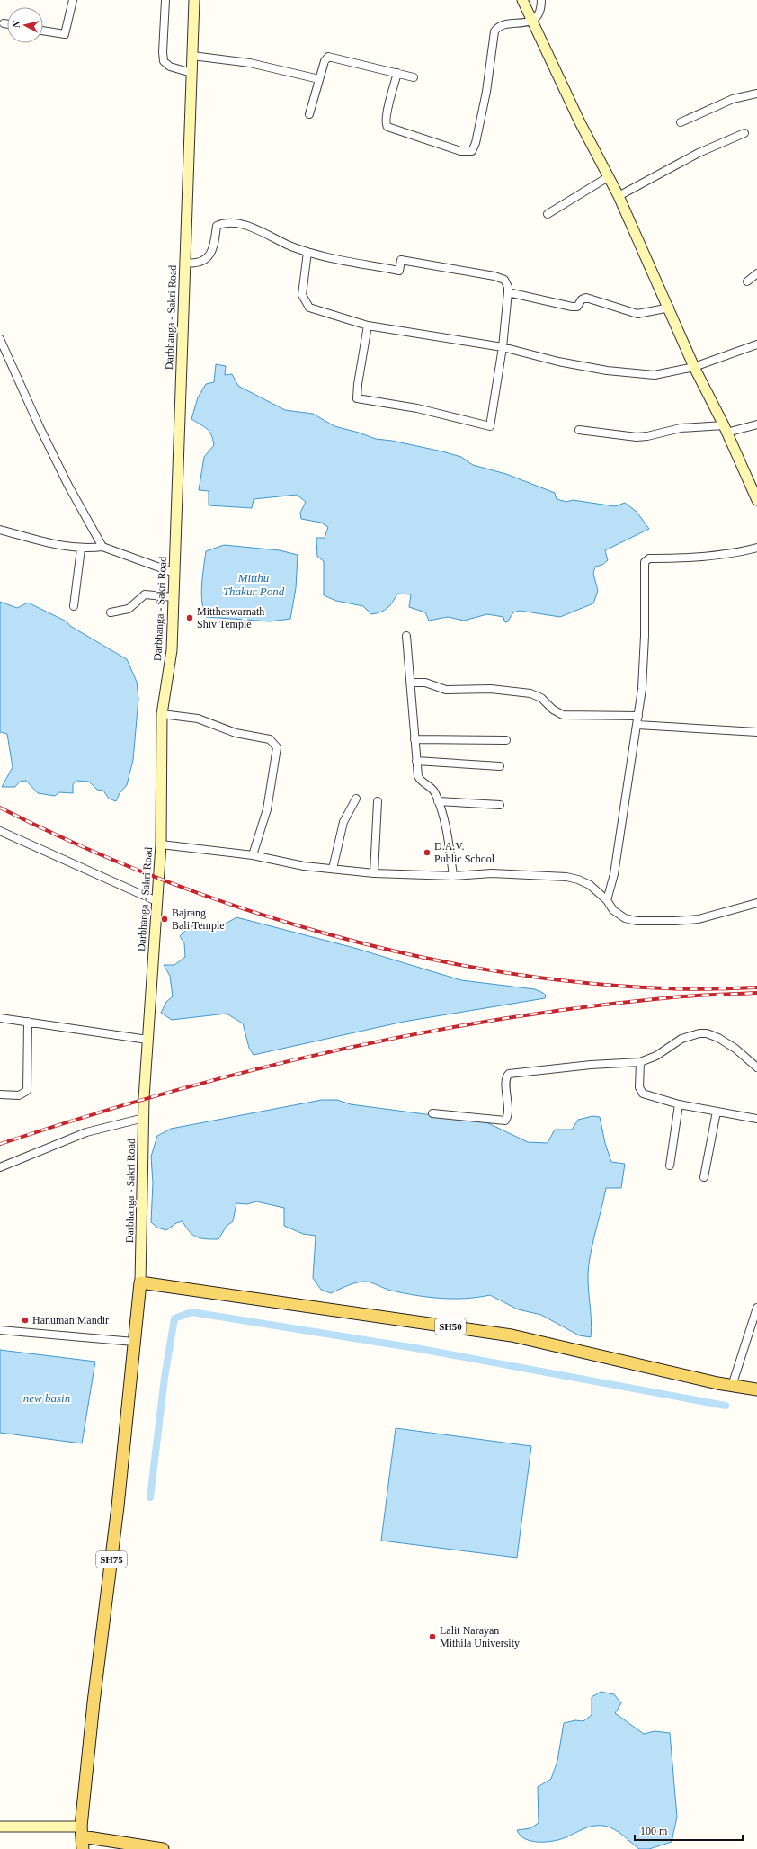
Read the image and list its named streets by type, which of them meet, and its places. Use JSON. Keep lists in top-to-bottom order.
{
  "streets": {
    "main road": ["Darbhanga - Sakri Road", "SH50", "SH75"]
  },
  "crossings": [
    ["Darbhanga - Sakri Road", "SH50"],
    ["Darbhanga - Sakri Road", "SH75"],
    ["SH50", "SH75"]
  ],
  "water": ["Mitthu Thakur Pond", "new basin"],
  "places": [
    "Mittheswarnath Shiv Temple",
    "D.A.V. Public School",
    "Bajrang Bali Temple",
    "Hanuman Mandir",
    "Lalit Narayan Mithila University"
  ],
  "scale_bar": "100 m",
  "north": "left"
}
